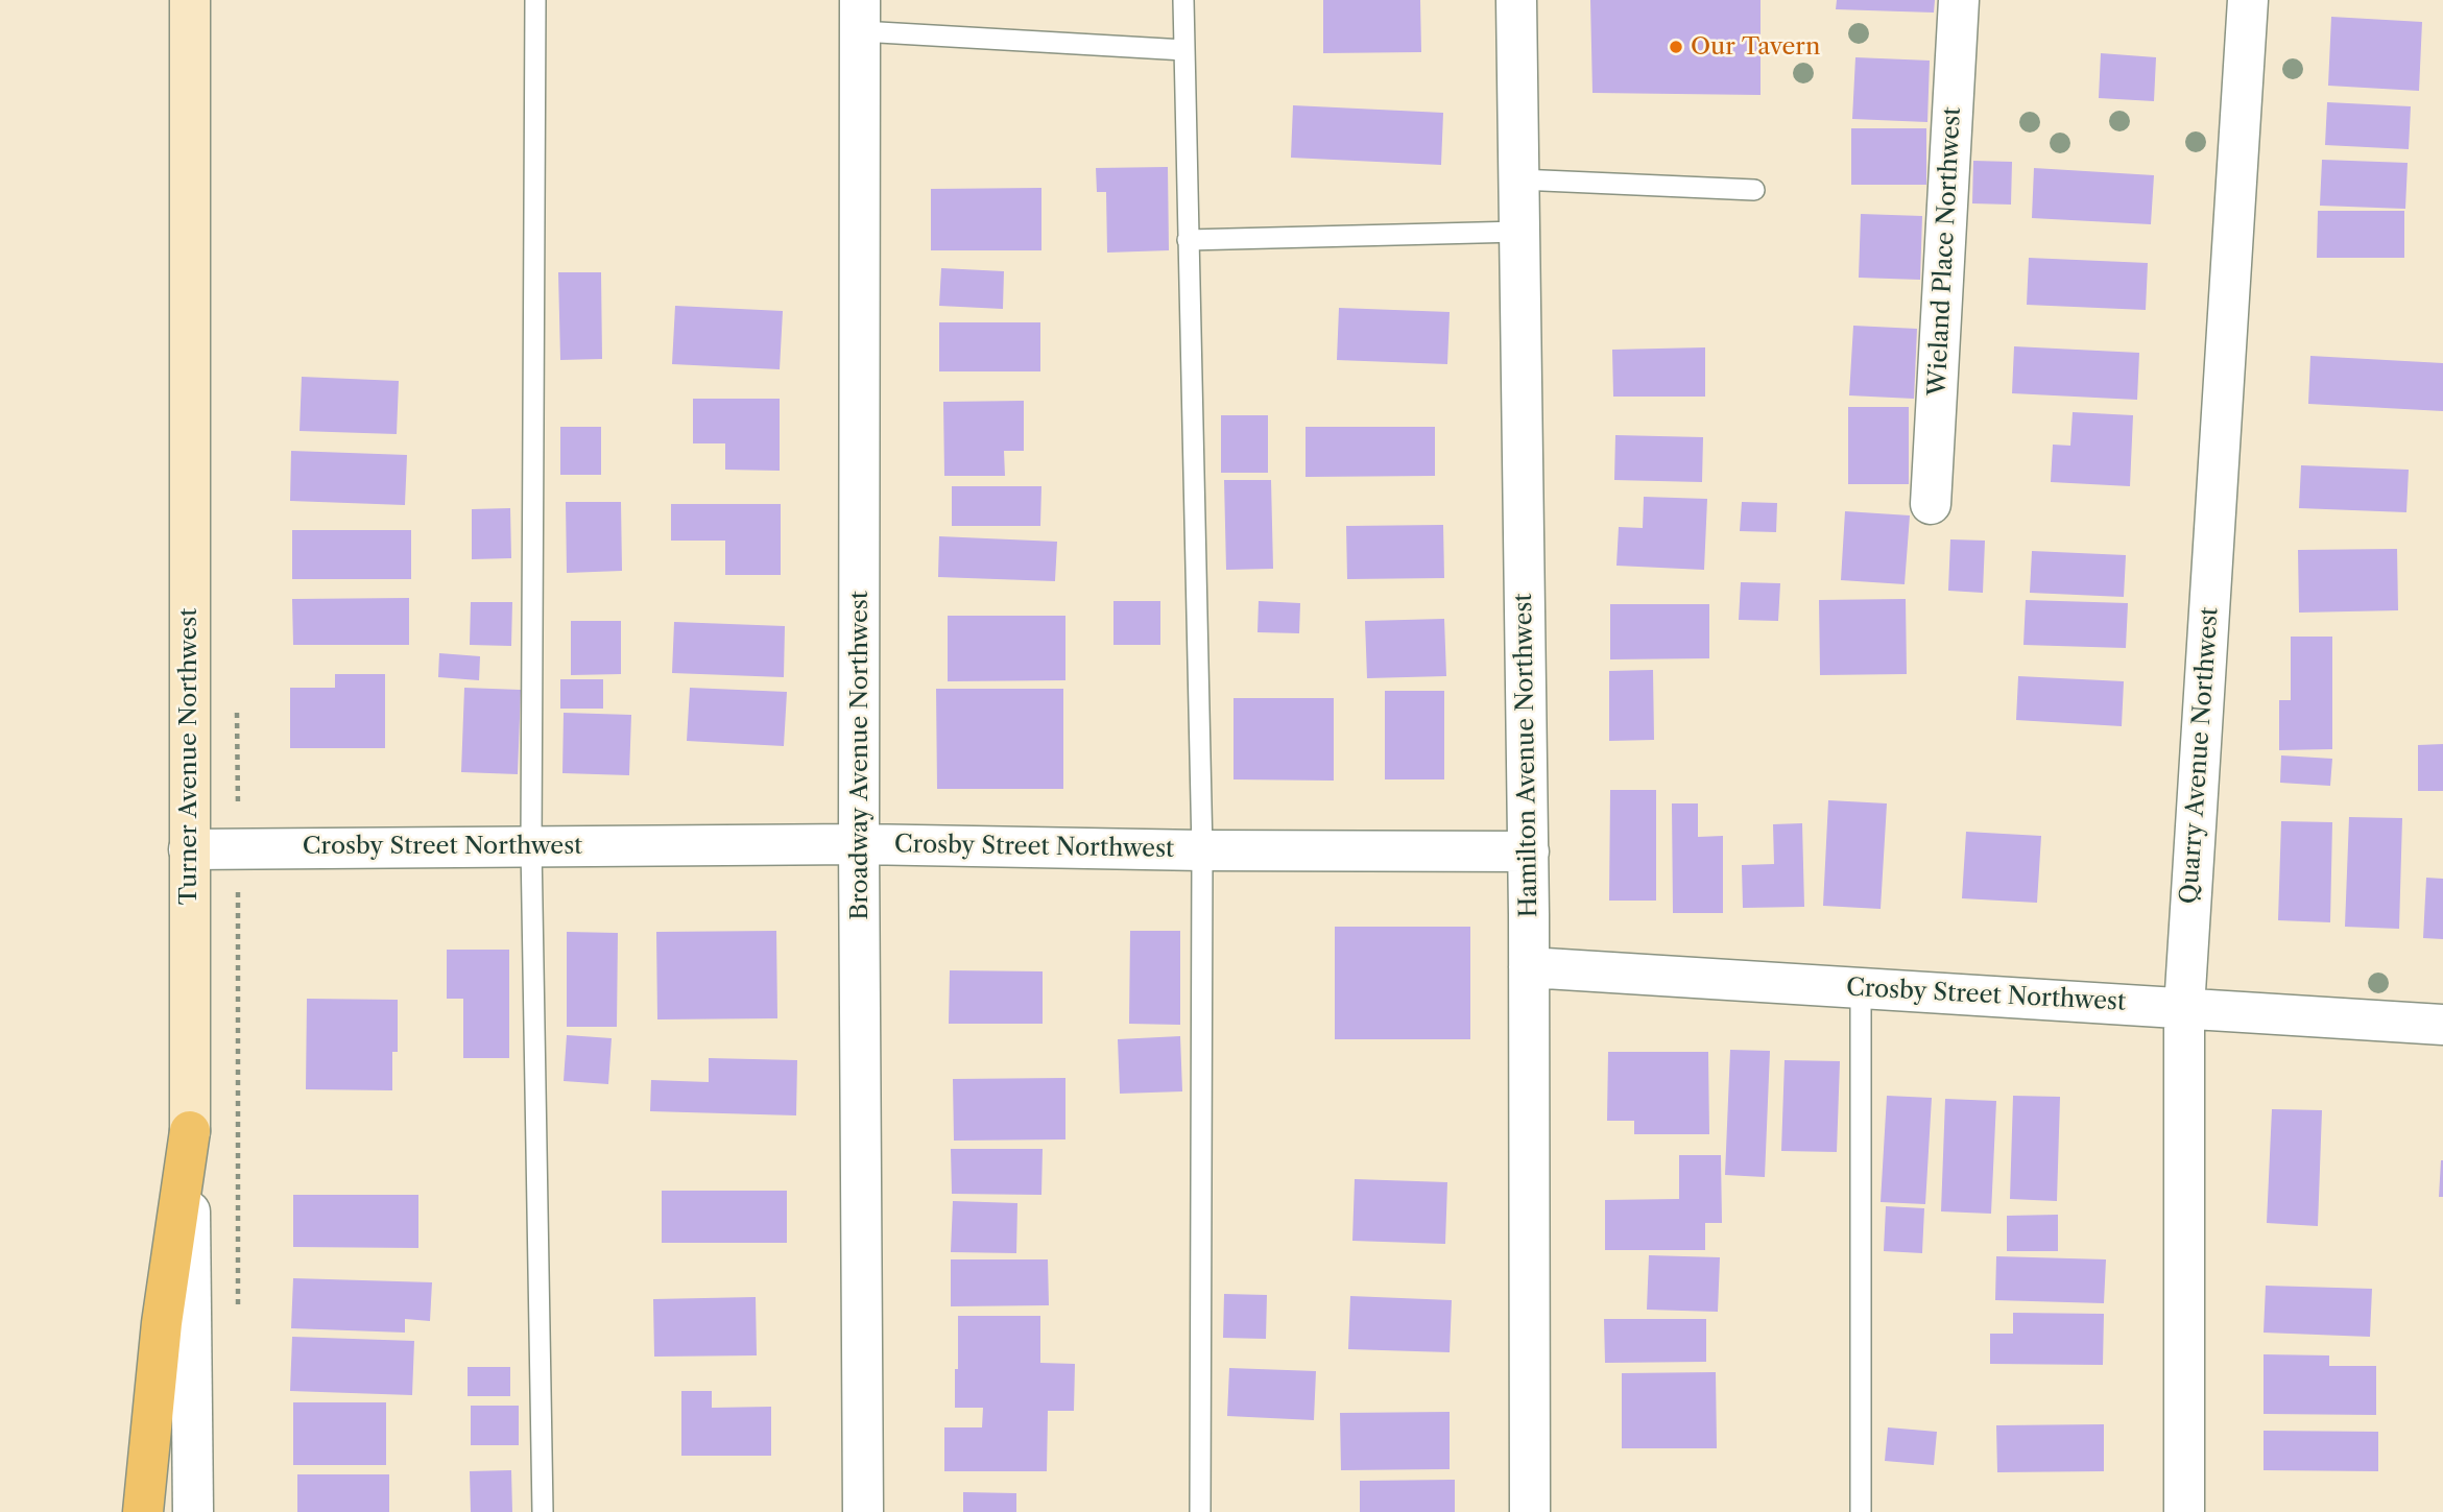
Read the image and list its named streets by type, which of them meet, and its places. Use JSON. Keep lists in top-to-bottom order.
{
  "streets": {
    "main road": ["Turner Avenue Northwest"],
    "street": [
      "Wieland Place Northwest",
      "Broadway Avenue Northwest",
      "Hamilton Avenue Northwest",
      "Quarry Avenue Northwest",
      "Crosby Street Northwest"
    ]
  },
  "crossings": [
    ["Broadway Avenue Northwest", "Crosby Street Northwest"],
    ["Hamilton Avenue Northwest", "Crosby Street Northwest"],
    ["Quarry Avenue Northwest", "Crosby Street Northwest"],
    ["Turner Avenue Northwest", "Crosby Street Northwest"]
  ],
  "places": ["Our Tavern"]
}
